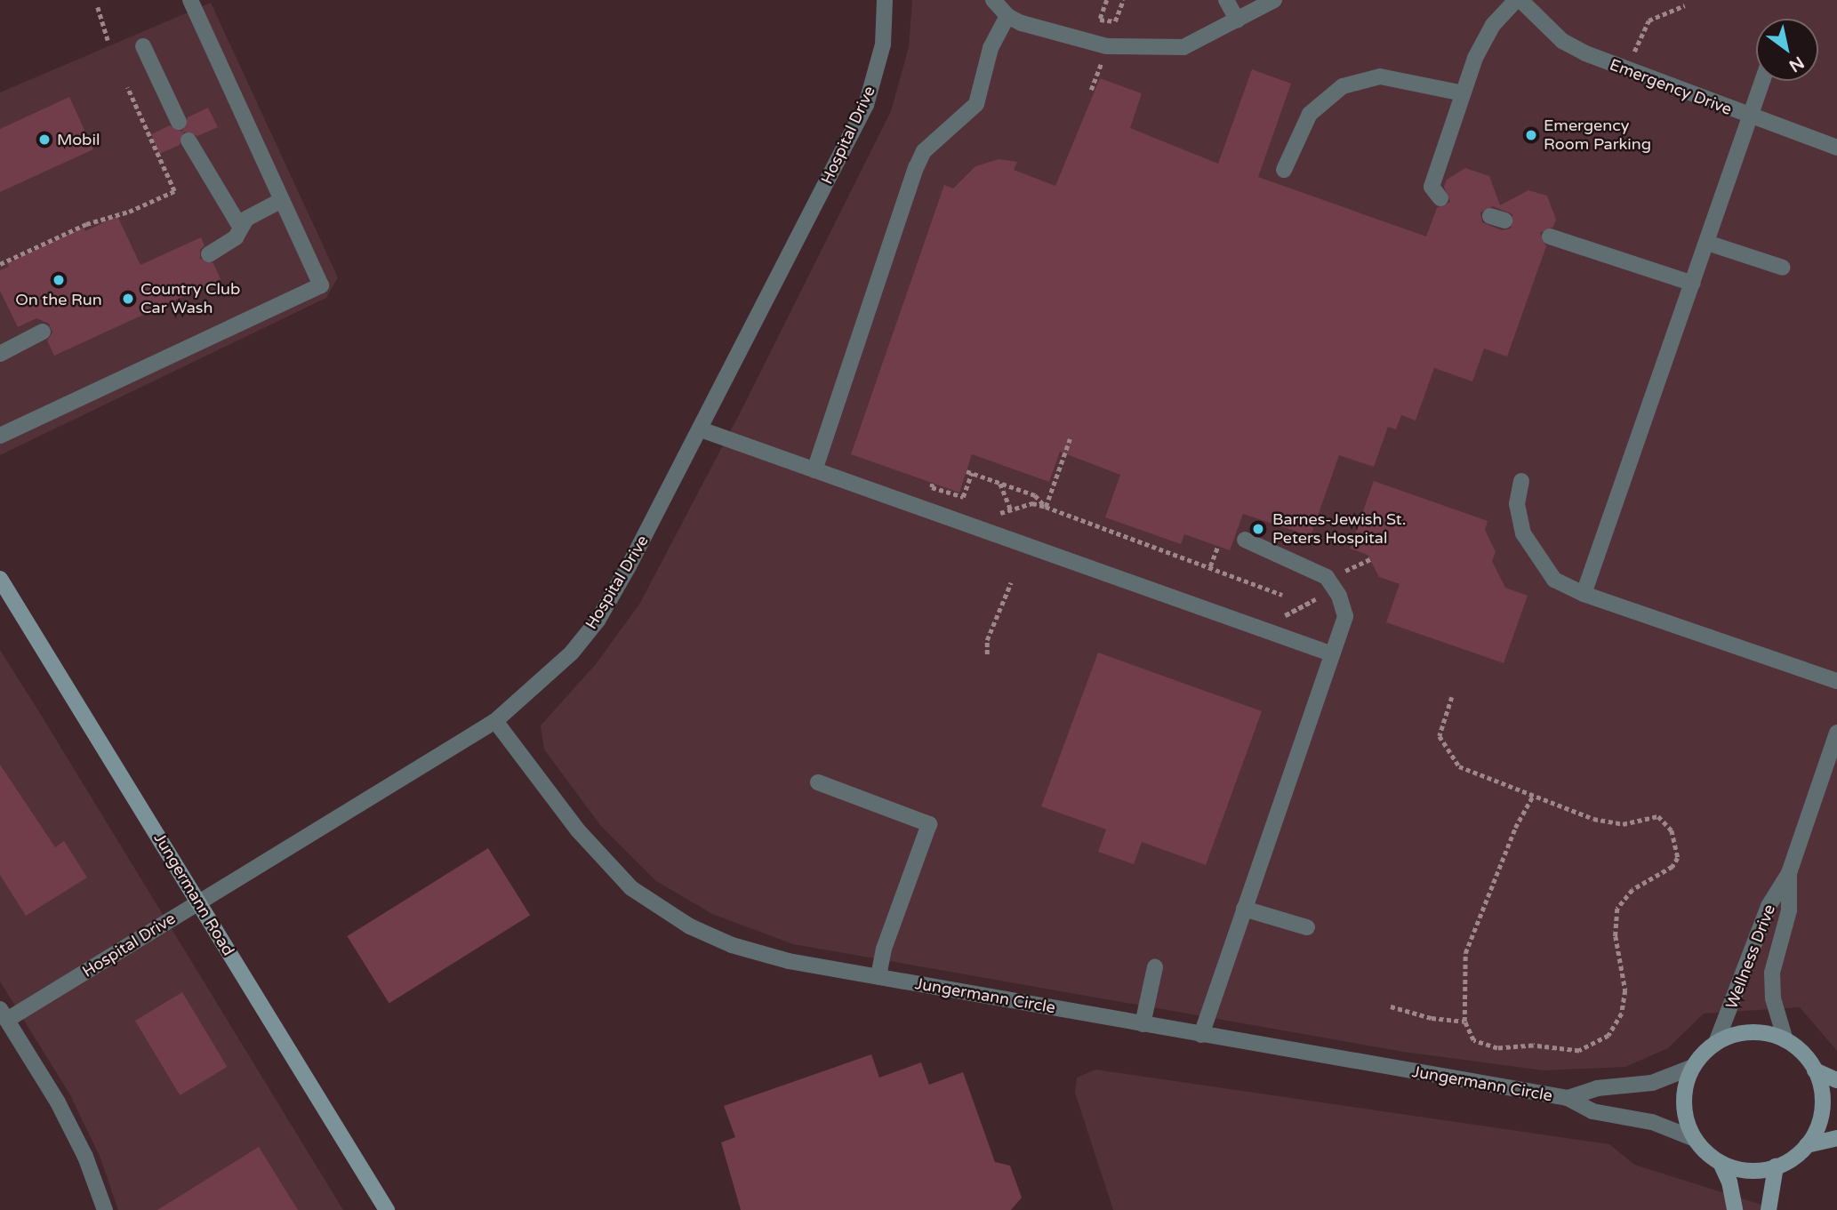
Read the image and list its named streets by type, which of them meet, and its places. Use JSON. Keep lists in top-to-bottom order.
{
  "streets": {
    "street": [
      "Emergency Drive",
      "Hospital Drive",
      "Jungermann Road",
      "Wellness Drive",
      "Jungermann Circle"
    ]
  },
  "crossings": [
    ["Hospital Drive", "Jungermann Road"],
    ["Hospital Drive", "Jungermann Circle"],
    ["Wellness Drive", "Jungermann Circle"]
  ],
  "places": [
    "Emergency Room Parking",
    "Mobil",
    "On the Run",
    "Country Club Car Wash",
    "Barnes-Jewish St. Peters Hospital"
  ],
  "north": "bottom right"
}
